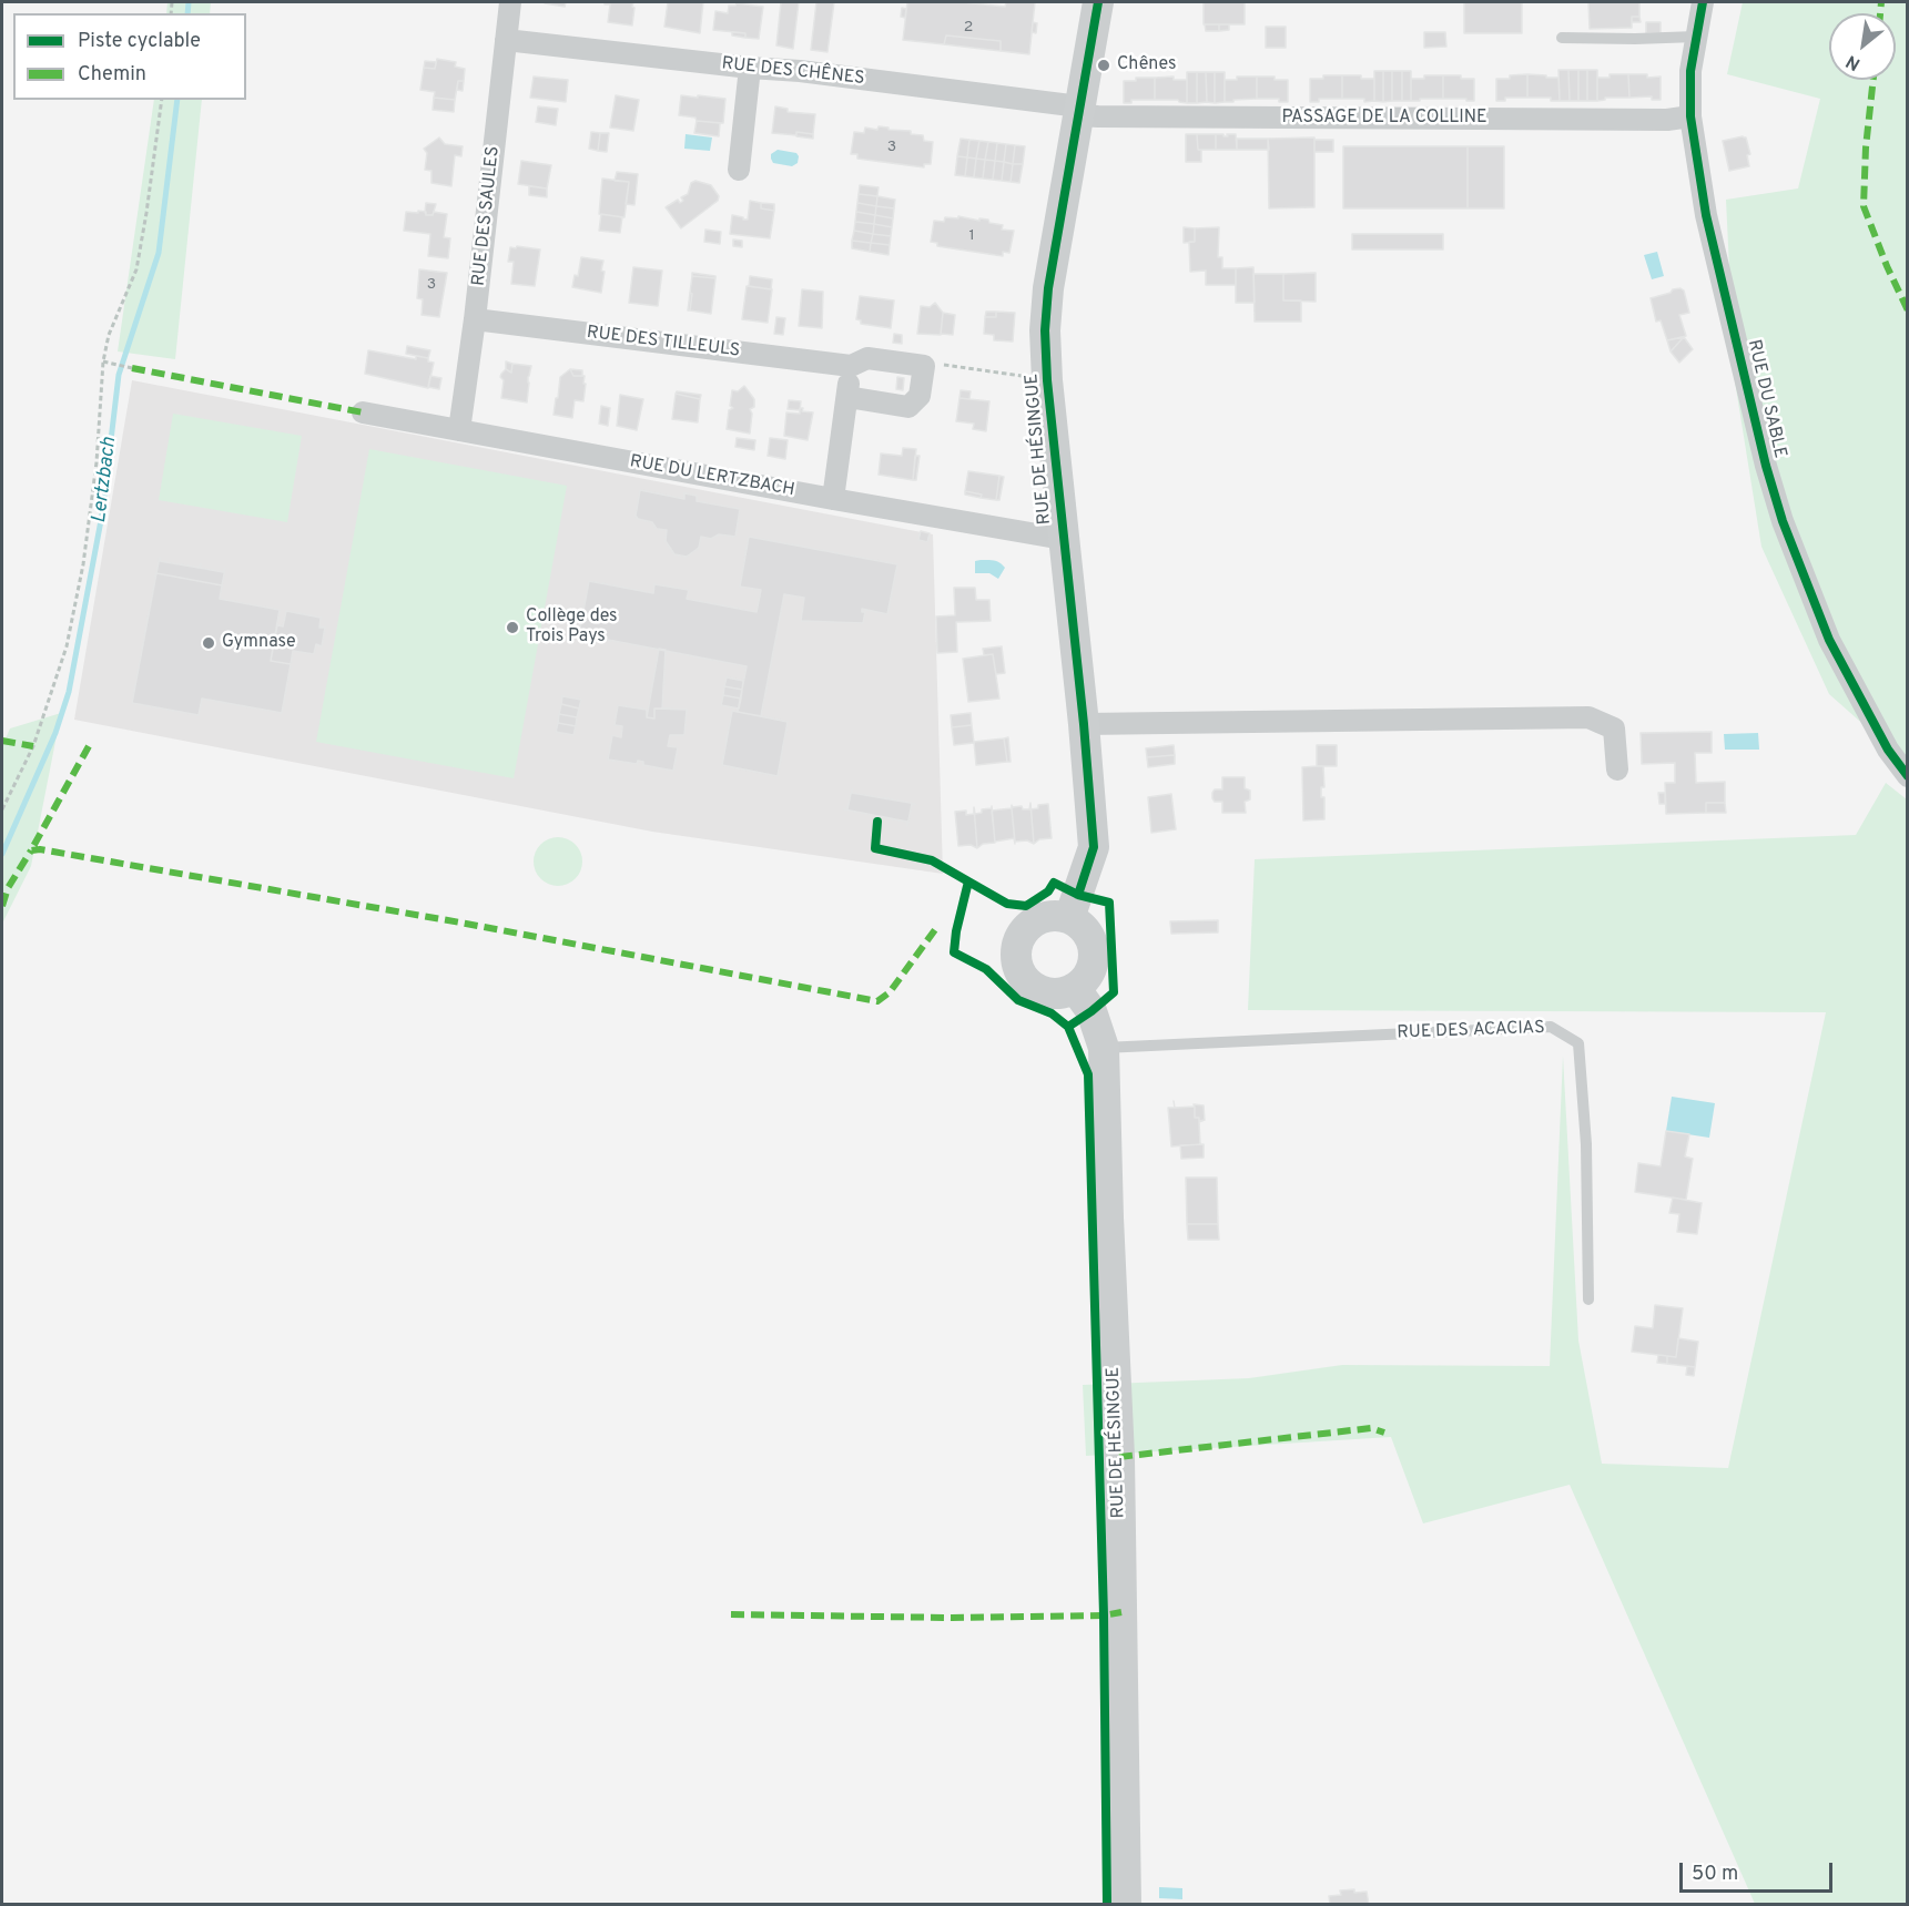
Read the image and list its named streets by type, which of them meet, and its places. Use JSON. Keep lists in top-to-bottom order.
{
  "streets": {
    "main road": ["RUE DE HÉSINGUE"],
    "street": [
      "RUE DES CHÊNES",
      "PASSAGE DE LA COLLINE",
      "RUE DES SAULES",
      "RUE DES TILLEULS",
      "RUE DU SABLE",
      "RUE DU LERTZBACH"
    ],
    "lane": ["RUE DES ACACIAS"]
  },
  "crossings": [
    ["RUE DES CHÊNES", "PASSAGE DE LA COLLINE"],
    ["RUE DES CHÊNES", "RUE DES SAULES"],
    ["RUE DES CHÊNES", "RUE DE HÉSINGUE"],
    ["PASSAGE DE LA COLLINE", "RUE DU SABLE"],
    ["PASSAGE DE LA COLLINE", "RUE DE HÉSINGUE"],
    ["RUE DES SAULES", "RUE DES TILLEULS"],
    ["RUE DES SAULES", "RUE DU LERTZBACH"],
    ["RUE DE HÉSINGUE", "RUE DU LERTZBACH"],
    ["RUE DE HÉSINGUE", "RUE DES ACACIAS"]
  ],
  "water": ["Lertzbach"],
  "places": ["Chênes", "Collège des Trois Pays", "Gymnase"],
  "house_numbers": [
    "2",
    "3",
    "1",
    "3"
  ],
  "legend": ["Piste cyclable", "Chemin"],
  "scale_bar": "50 m",
  "north": "bottom left"
}
